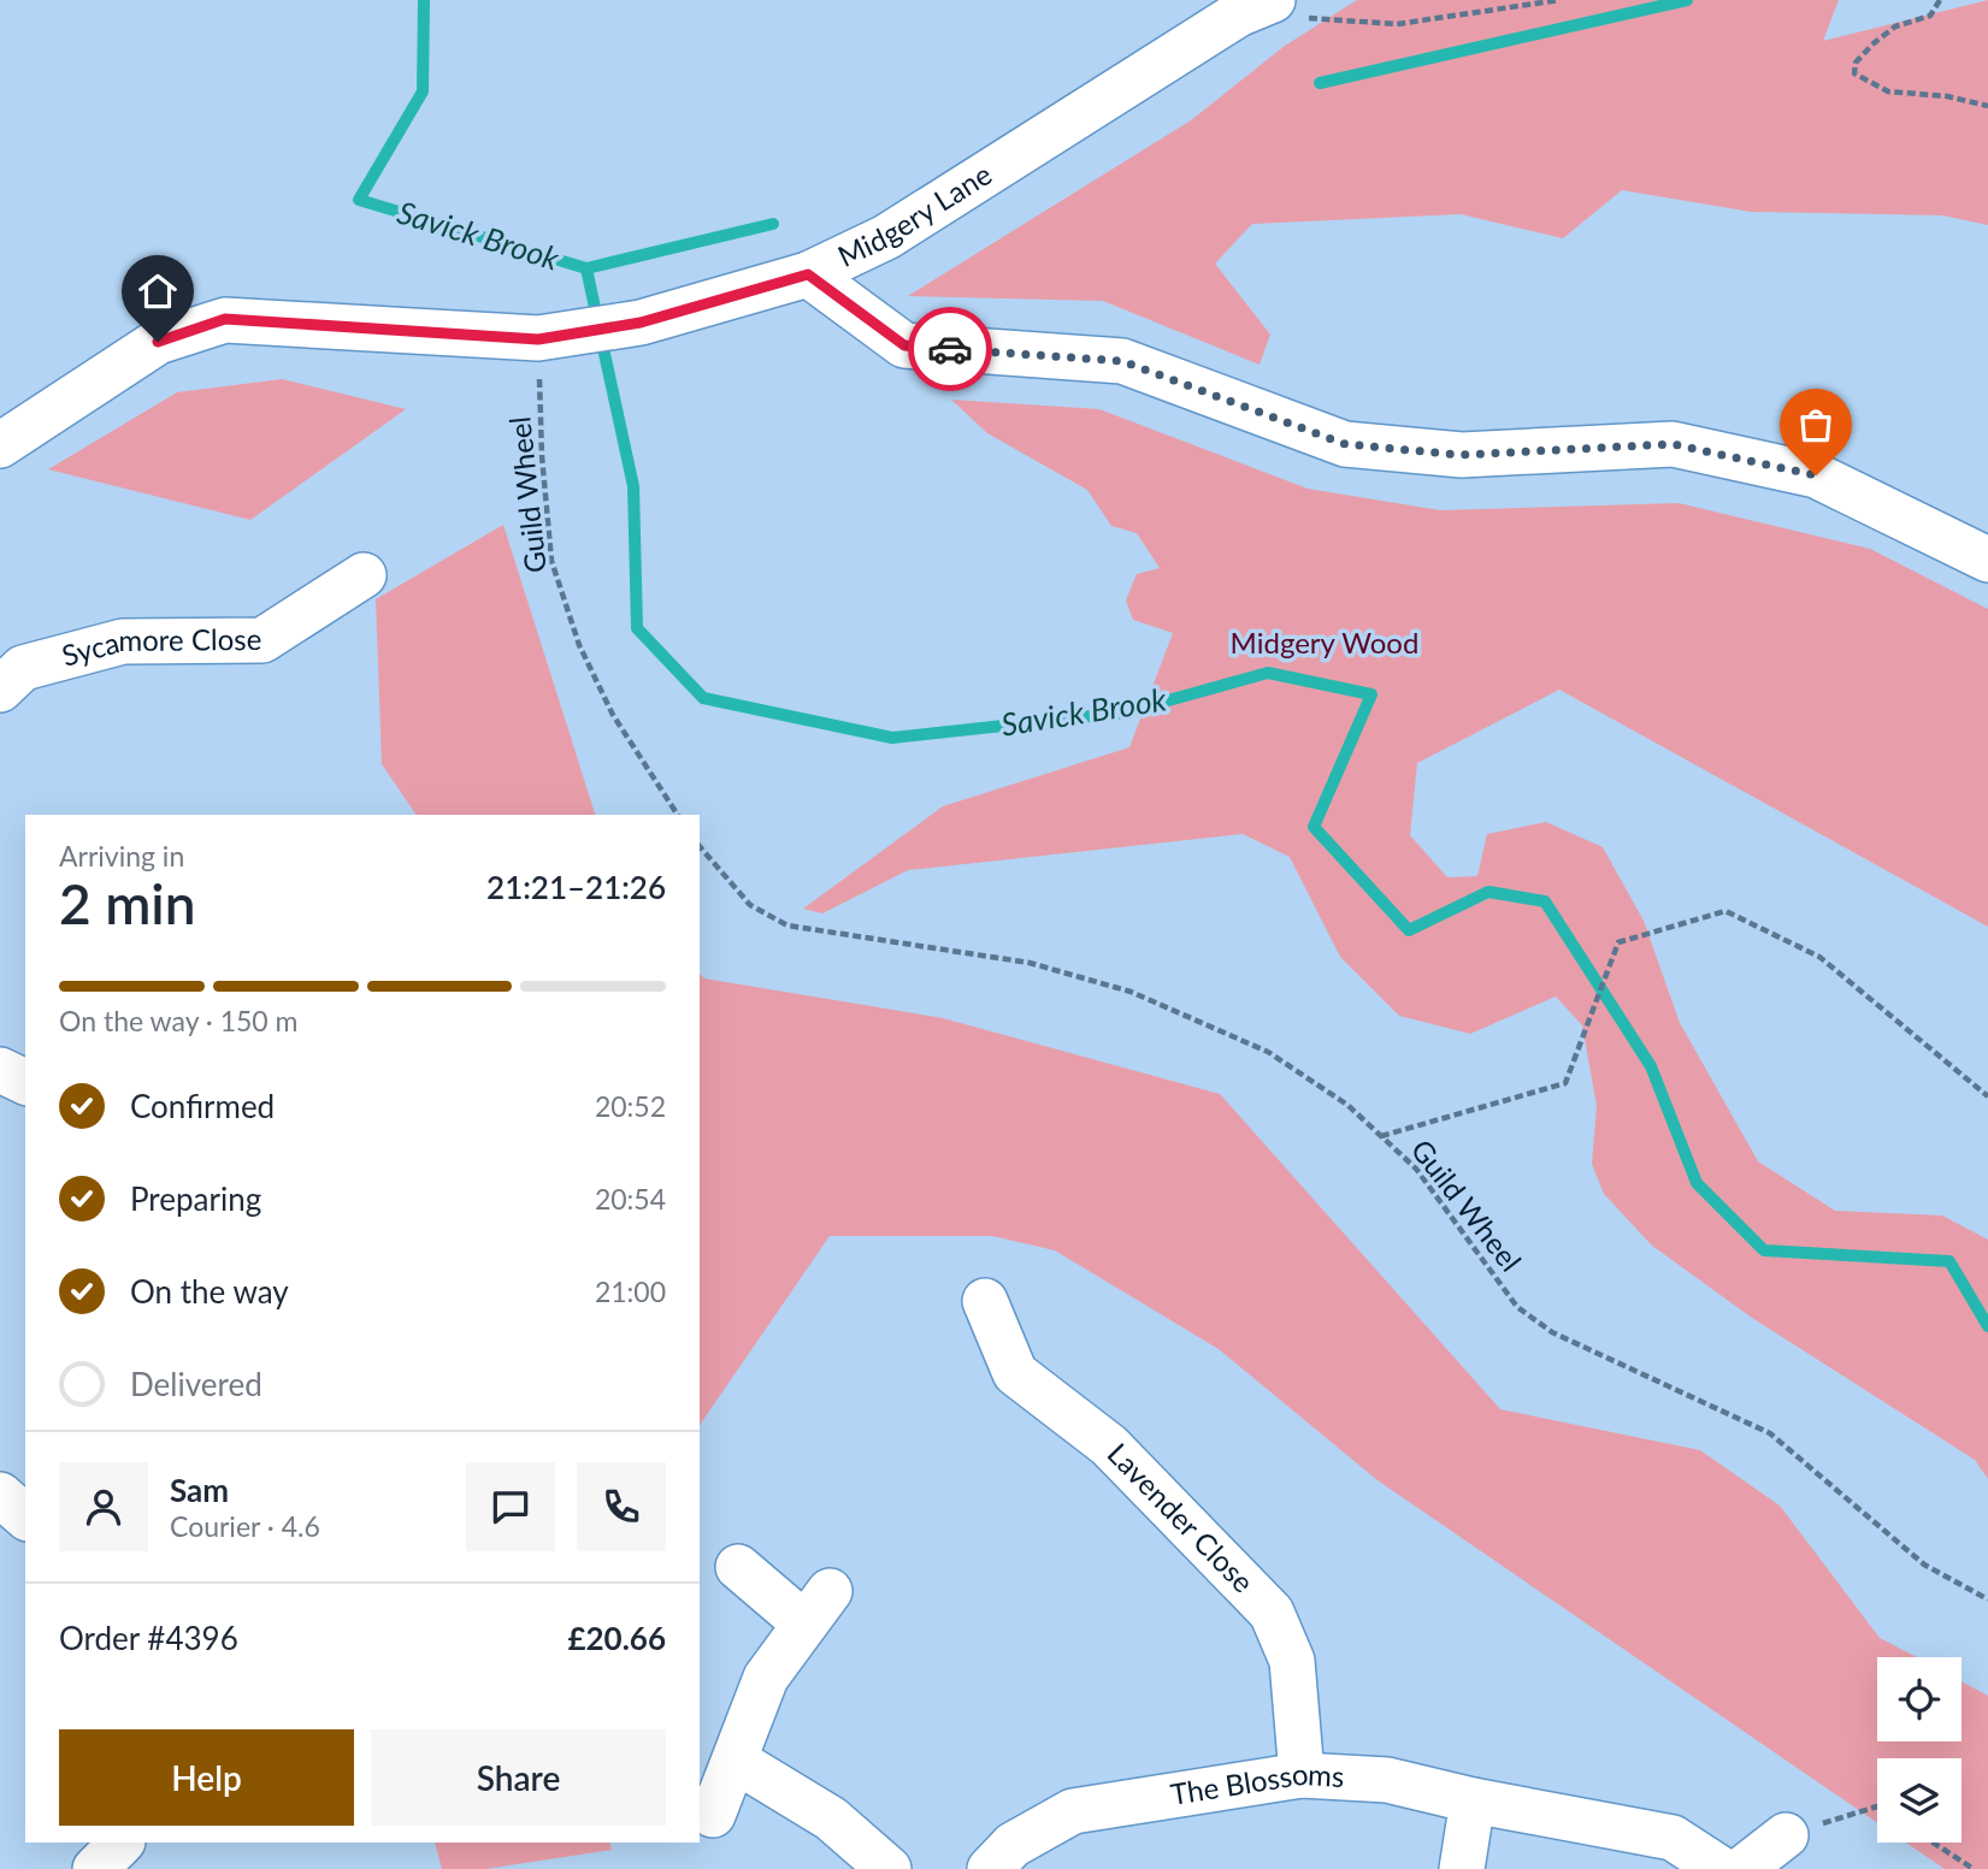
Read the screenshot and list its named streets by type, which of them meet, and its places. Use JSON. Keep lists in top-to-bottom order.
{
  "streets": {
    "street": [
      "Midgery Lane",
      "Sycamore Close",
      "Lavender Close",
      "The Blossoms"
    ],
    "path": ["Guild Wheel"]
  },
  "crossings": [
    ["Midgery Lane", "Guild Wheel"],
    ["Lavender Close", "The Blossoms"]
  ],
  "water": ["Savick Brook"],
  "parks": ["Midgery Wood"],
  "page": {
    "heading": ["2 min", "Arriving in", "21:21–21:26"],
    "panel": [
      "Sam",
      "Courier · 4.6",
      "Order #4396",
      "£20.66"
    ],
    "bar": "On the way · 150 m",
    "list": [
      ["Confirmed", "20:52"],
      ["Preparing", "20:54"],
      ["On the way", "21:00"],
      "Delivered"
    ],
    "buttons": ["Help", "Share"]
  }
}
